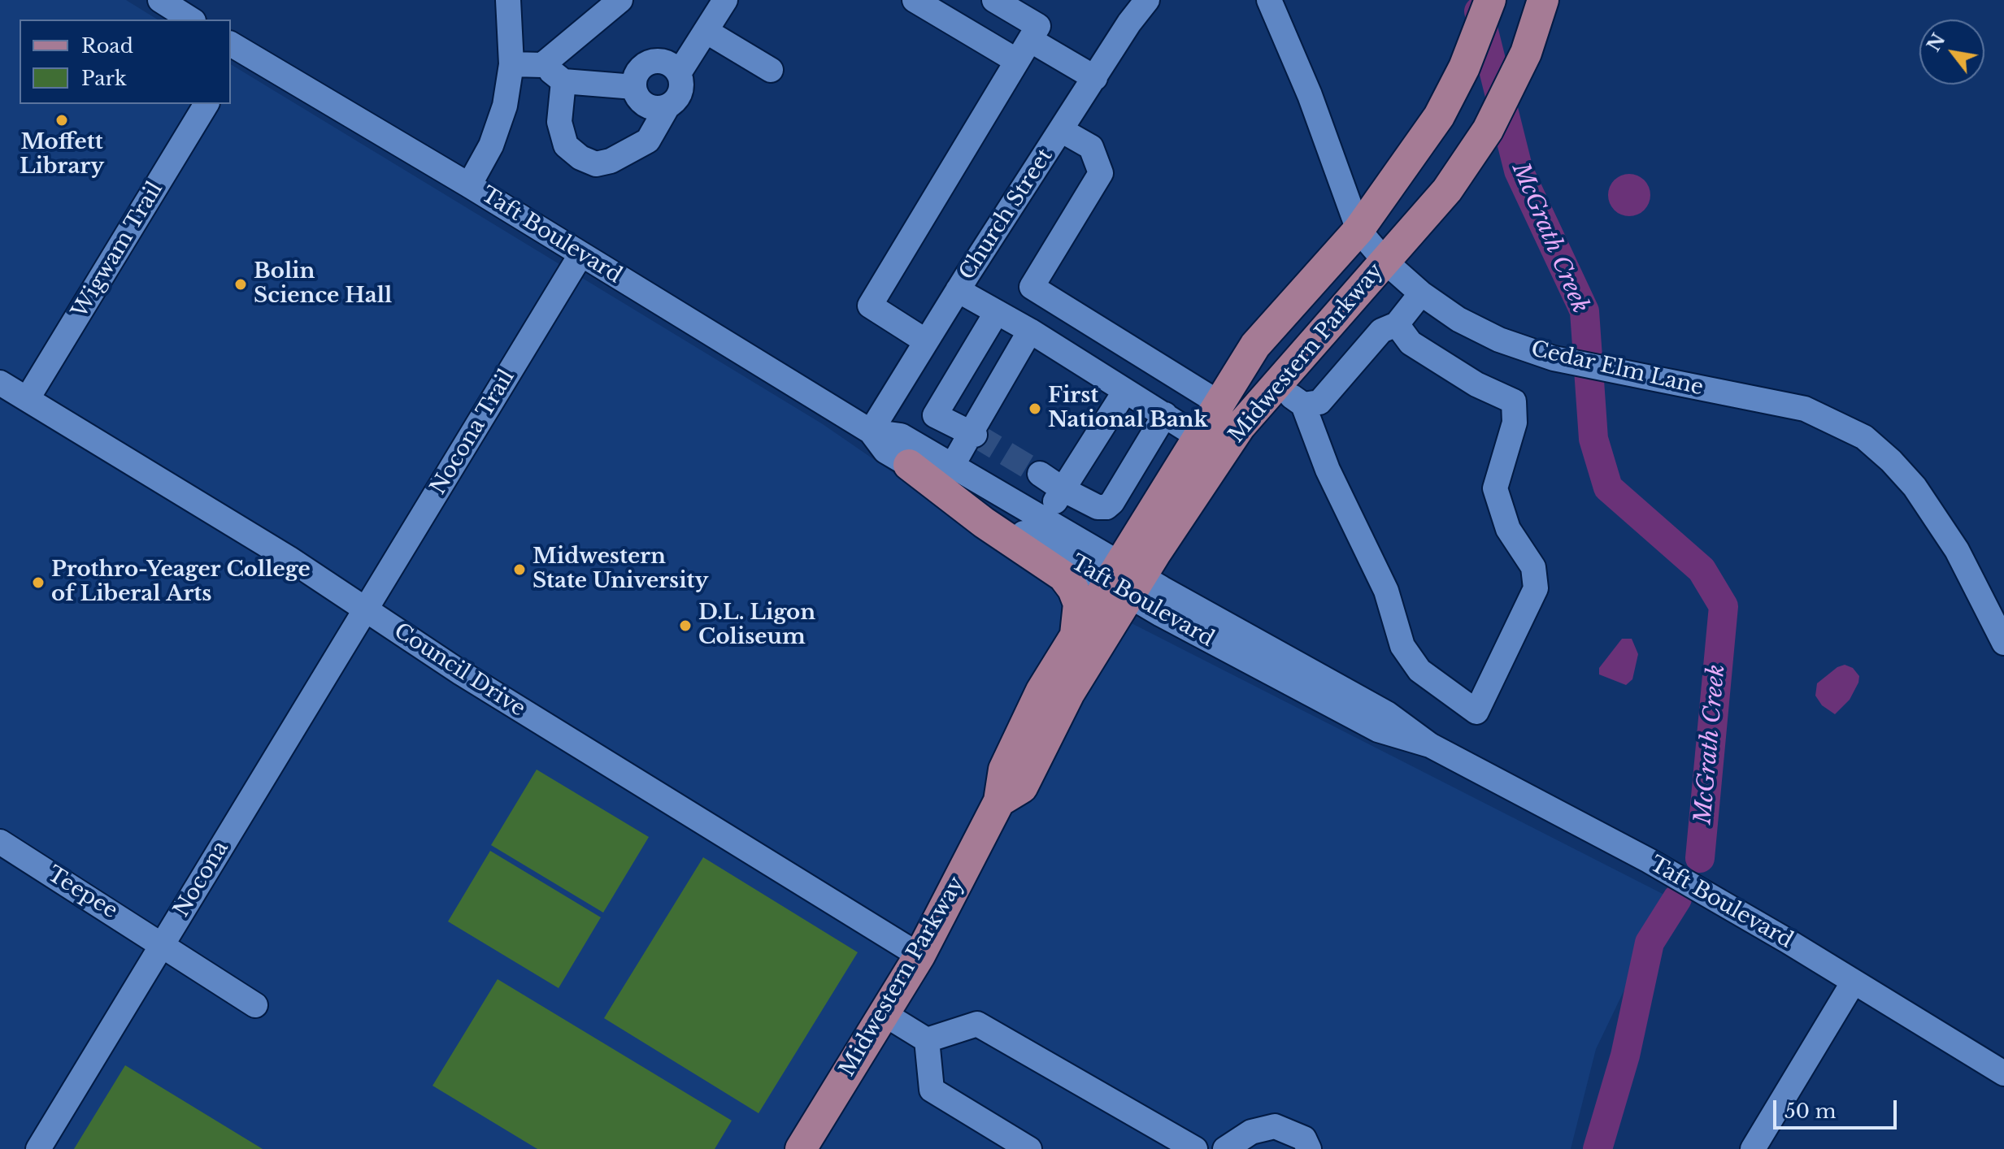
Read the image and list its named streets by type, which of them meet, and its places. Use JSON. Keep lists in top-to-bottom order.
{
  "streets": {
    "main road": ["Midwestern Parkway"],
    "street": [
      "Church Street",
      "Taft Boulevard",
      "Wigwam Trail",
      "Cedar Elm Lane",
      "Nocona Trail",
      "Council Drive",
      "Nocona",
      "Teepee"
    ]
  },
  "crossings": [
    ["Church Street", "Taft Boulevard"],
    ["Taft Boulevard", "Midwestern Parkway"],
    ["Taft Boulevard", "Nocona Trail"],
    ["Wigwam Trail", "Council Drive"],
    ["Midwestern Parkway", "Cedar Elm Lane"],
    ["Midwestern Parkway", "Council Drive"],
    ["Nocona Trail", "Council Drive"],
    ["Nocona Trail", "Nocona"],
    ["Council Drive", "Nocona"],
    ["Nocona", "Teepee"]
  ],
  "water": ["McGrath Creek"],
  "places": [
    "Moffett Library",
    "Bolin Science Hall",
    "First National Bank",
    "Midwestern State University",
    "Prothro-Yeager College of Liberal Arts",
    "D.L. Ligon Coliseum"
  ],
  "legend": ["Road", "Park"],
  "scale_bar": "50 m",
  "north": "top left"
}
